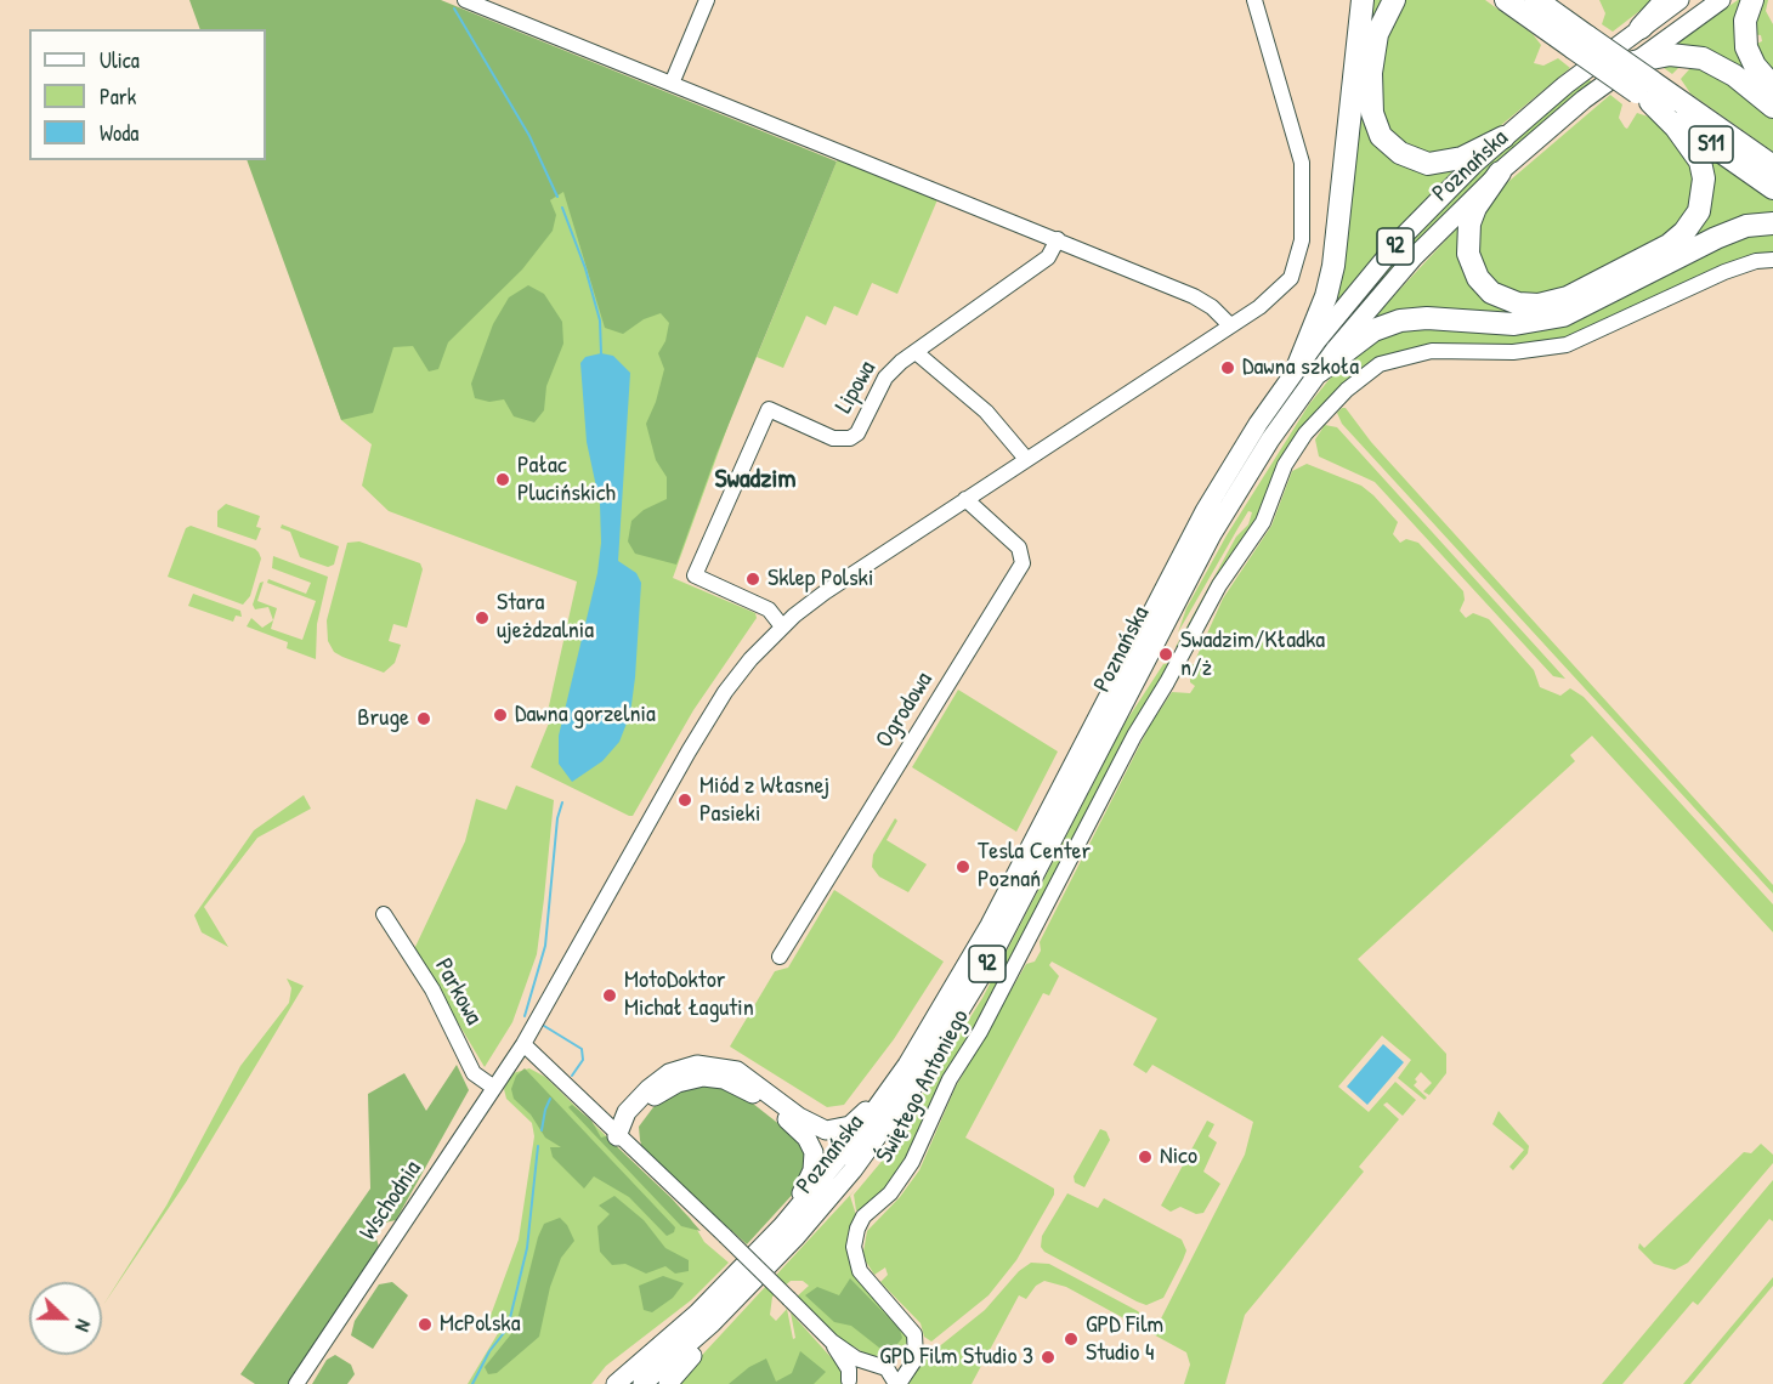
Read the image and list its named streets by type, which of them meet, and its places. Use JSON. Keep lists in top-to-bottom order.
{
  "streets": {
    "highway": ["S11"],
    "main road": ["Poznańska", "92"],
    "street": [
      "Lipowa",
      "Ogrodowa",
      "Parkowa",
      "Świętego Antoniego",
      "Wschodnia"
    ]
  },
  "crossings": [
    ["Parkowa", "Wschodnia"]
  ],
  "districts": ["Swadzim"],
  "places": [
    "Dawna szkoła",
    "Pałac Plucińskich",
    "Sklep Polski",
    "Stara ujeżdzalnia",
    "Swadzim/Kładka n/ż",
    "Dawna gorzelnia",
    "Bruge",
    "Miód z Własnej Pasieki",
    "Tesla Center Poznań",
    "MotoDoktor Michał Łagutin",
    "Nico",
    "McPolska",
    "GPD Film Studio 4",
    "GPD Film Studio 3"
  ],
  "legend": ["Ulica", "Park", "Woda"],
  "north": "right"
}
